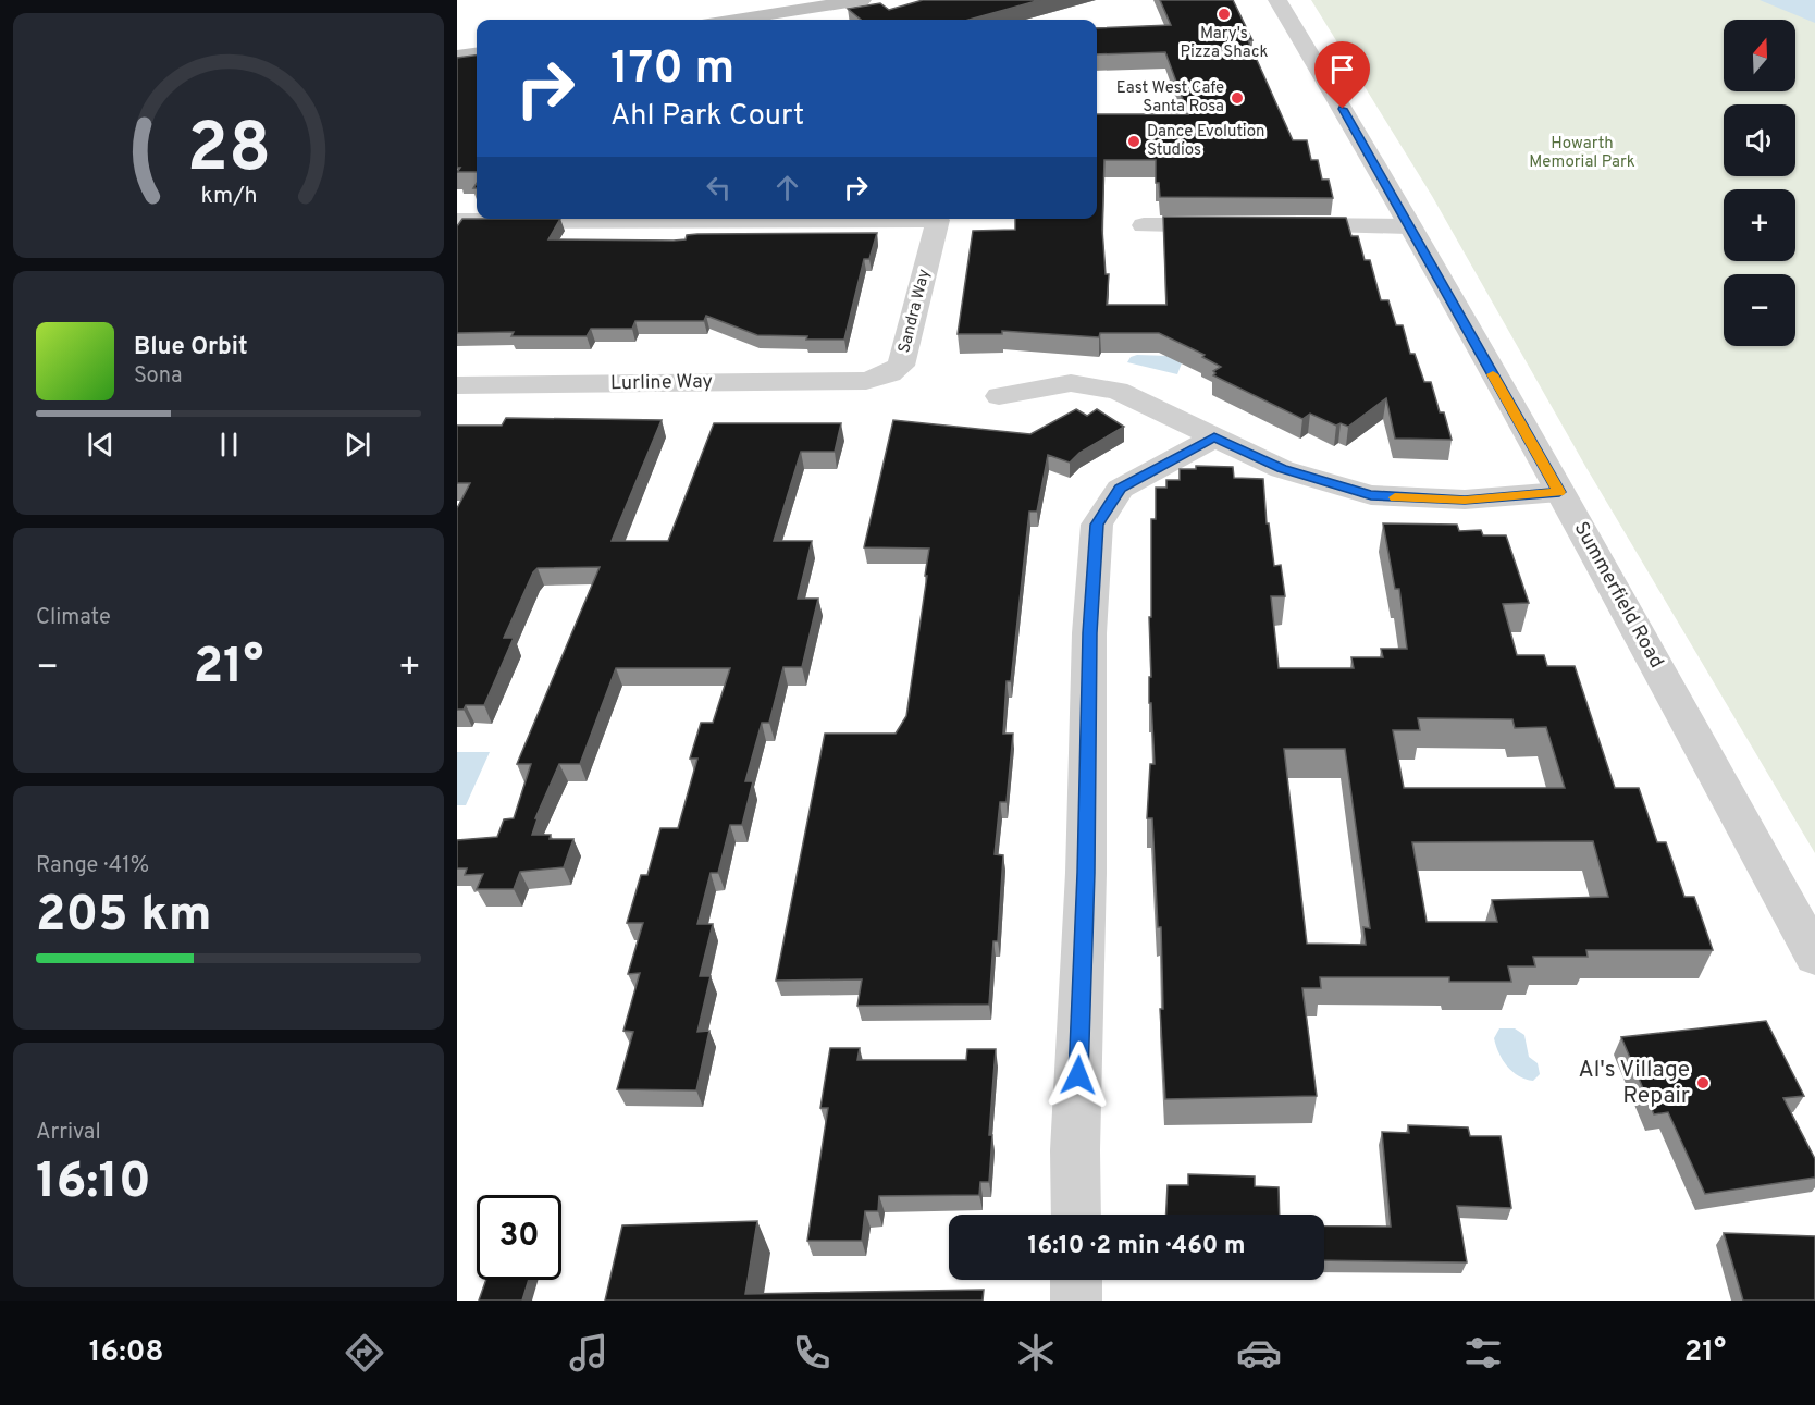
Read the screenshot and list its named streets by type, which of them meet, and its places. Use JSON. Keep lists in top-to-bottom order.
{
  "streets": {
    "street": ["Sandra Way", "Lurline Way", "Summerfield Road"]
  },
  "crossings": [
    ["Sandra Way", "Lurline Way"]
  ],
  "parks": ["Howarth Memorial Park"],
  "places": [
    "Mary's Pizza Shack",
    "East West Cafe Santa Rosa",
    "Dance Evolution Studios",
    "Al's Village Repair"
  ],
  "north": "top",
  "page": {
    "map_buttons": ["+", "−"],
    "turn": ["170 m", "Ahl Park Court"],
    "song": ["Blue Orbit", "Sona"],
    "tile": [
      "Climate",
      ["Range · 41%", "205 km"],
      ["Arrival", "16:10"]
    ],
    "heat": ["−", "21°", "+"],
    "limit": "30",
    "trip": "16:10 · 2 min · 460 m",
    "tabs": ["16:08", "21°"],
    "gauge": ["28", "km/h"]
  }
}
